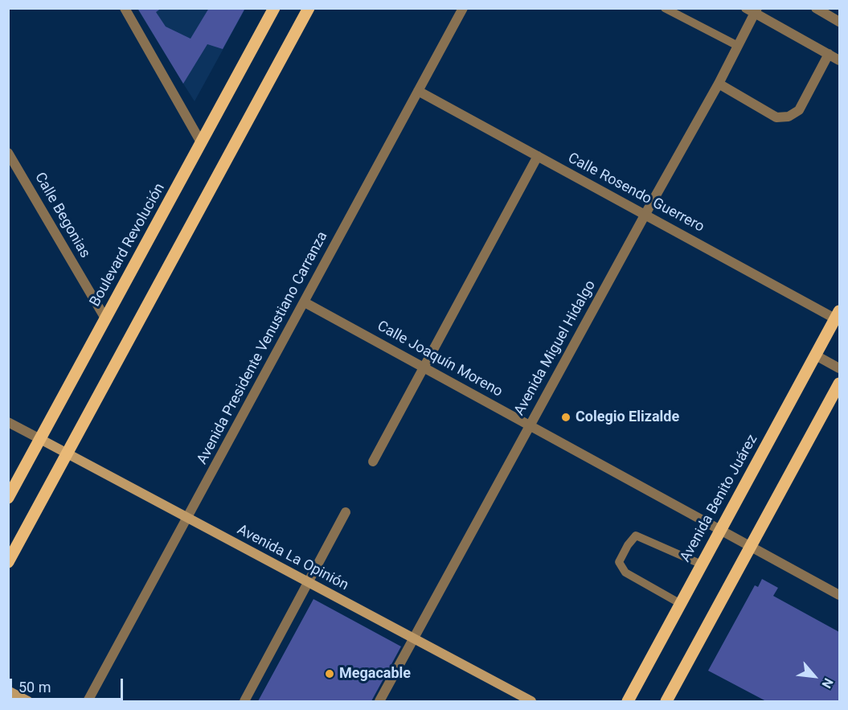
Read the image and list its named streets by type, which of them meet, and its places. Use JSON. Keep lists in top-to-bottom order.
{
  "streets": {
    "main road": ["Boulevard Revolución", "Avenida Benito Juárez", "Avenida La Opinión"],
    "street": [
      "Calle Rosendo Guerrero",
      "Calle Begonias",
      "Avenida Presidente Venustiano Carranza",
      "Avenida Miguel Hidalgo",
      "Calle Joaquín Moreno"
    ]
  },
  "crossings": [
    ["Calle Rosendo Guerrero", "Avenida Presidente Venustiano Carranza"],
    ["Calle Rosendo Guerrero", "Avenida Miguel Hidalgo"],
    ["Calle Rosendo Guerrero", "Avenida Benito Juárez"],
    ["Calle Begonias", "Boulevard Revolución"],
    ["Boulevard Revolución", "Avenida La Opinión"],
    ["Avenida Presidente Venustiano Carranza", "Calle Joaquín Moreno"],
    ["Avenida Presidente Venustiano Carranza", "Avenida La Opinión"],
    ["Avenida Miguel Hidalgo", "Calle Joaquín Moreno"],
    ["Avenida Miguel Hidalgo", "Avenida La Opinión"],
    ["Calle Joaquín Moreno", "Avenida Benito Juárez"]
  ],
  "places": ["Colegio Elizalde", "Megacable"],
  "scale_bar": "50 m",
  "north": "bottom right"
}
